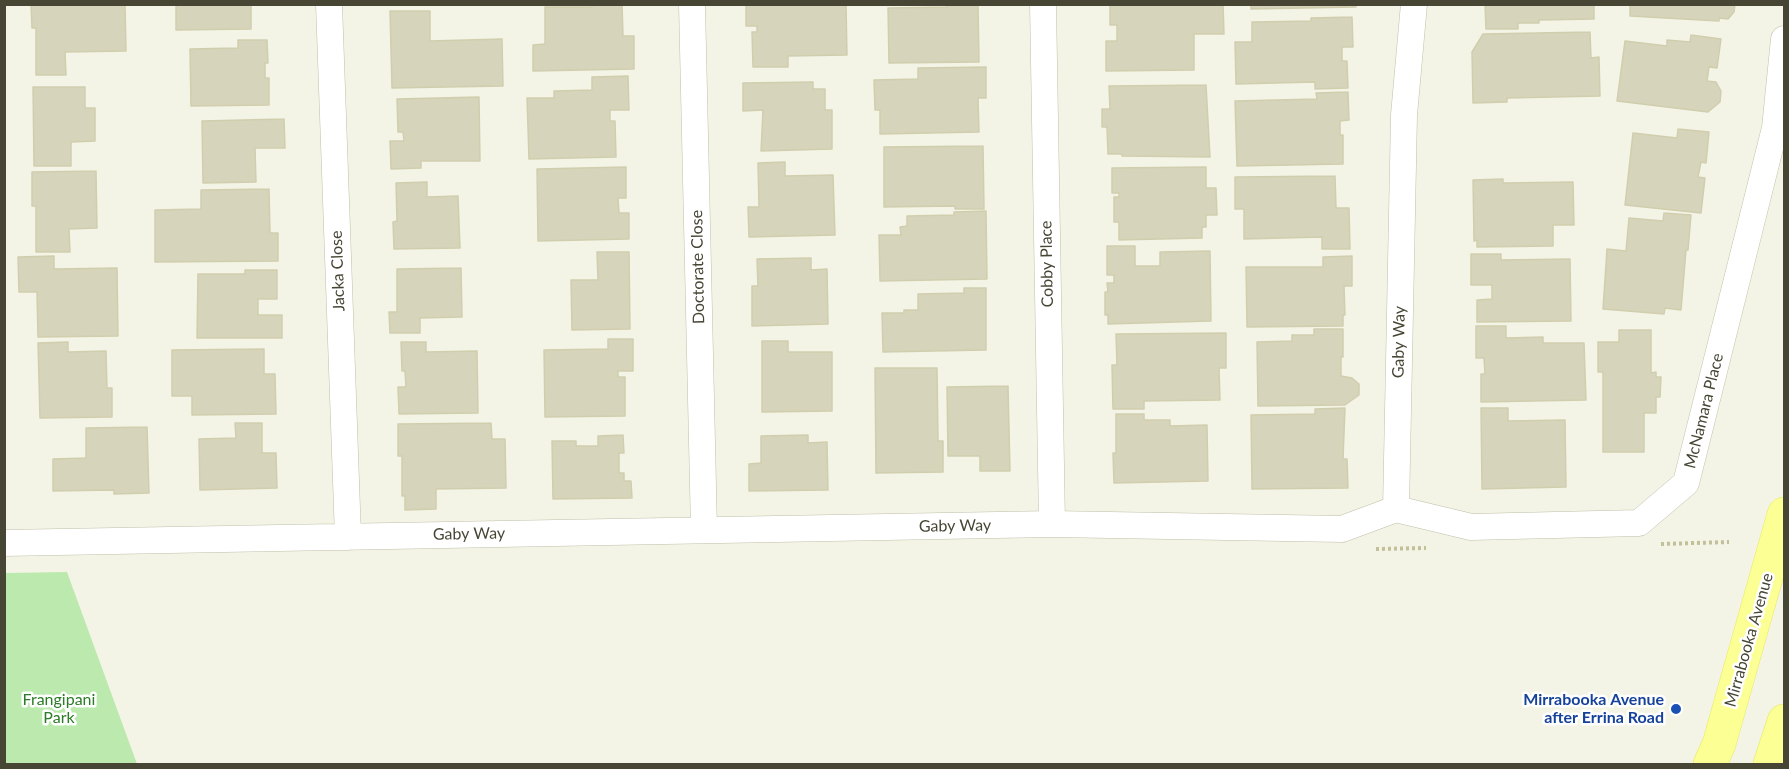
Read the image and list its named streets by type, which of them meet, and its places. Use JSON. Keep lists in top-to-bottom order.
{
  "streets": {
    "main road": ["Mirrabooka Avenue"],
    "street": [
      "Cobby Place",
      "Doctorate Close",
      "Jacka Close",
      "Gaby Way",
      "McNamara Place"
    ]
  },
  "crossings": [
    ["Cobby Place", "Gaby Way"],
    ["Doctorate Close", "Gaby Way"],
    ["Jacka Close", "Gaby Way"],
    ["Gaby Way", "McNamara Place"]
  ],
  "parks": ["Frangipani Park"],
  "places": ["Mirrabooka Avenue after Errina Road"]
}
